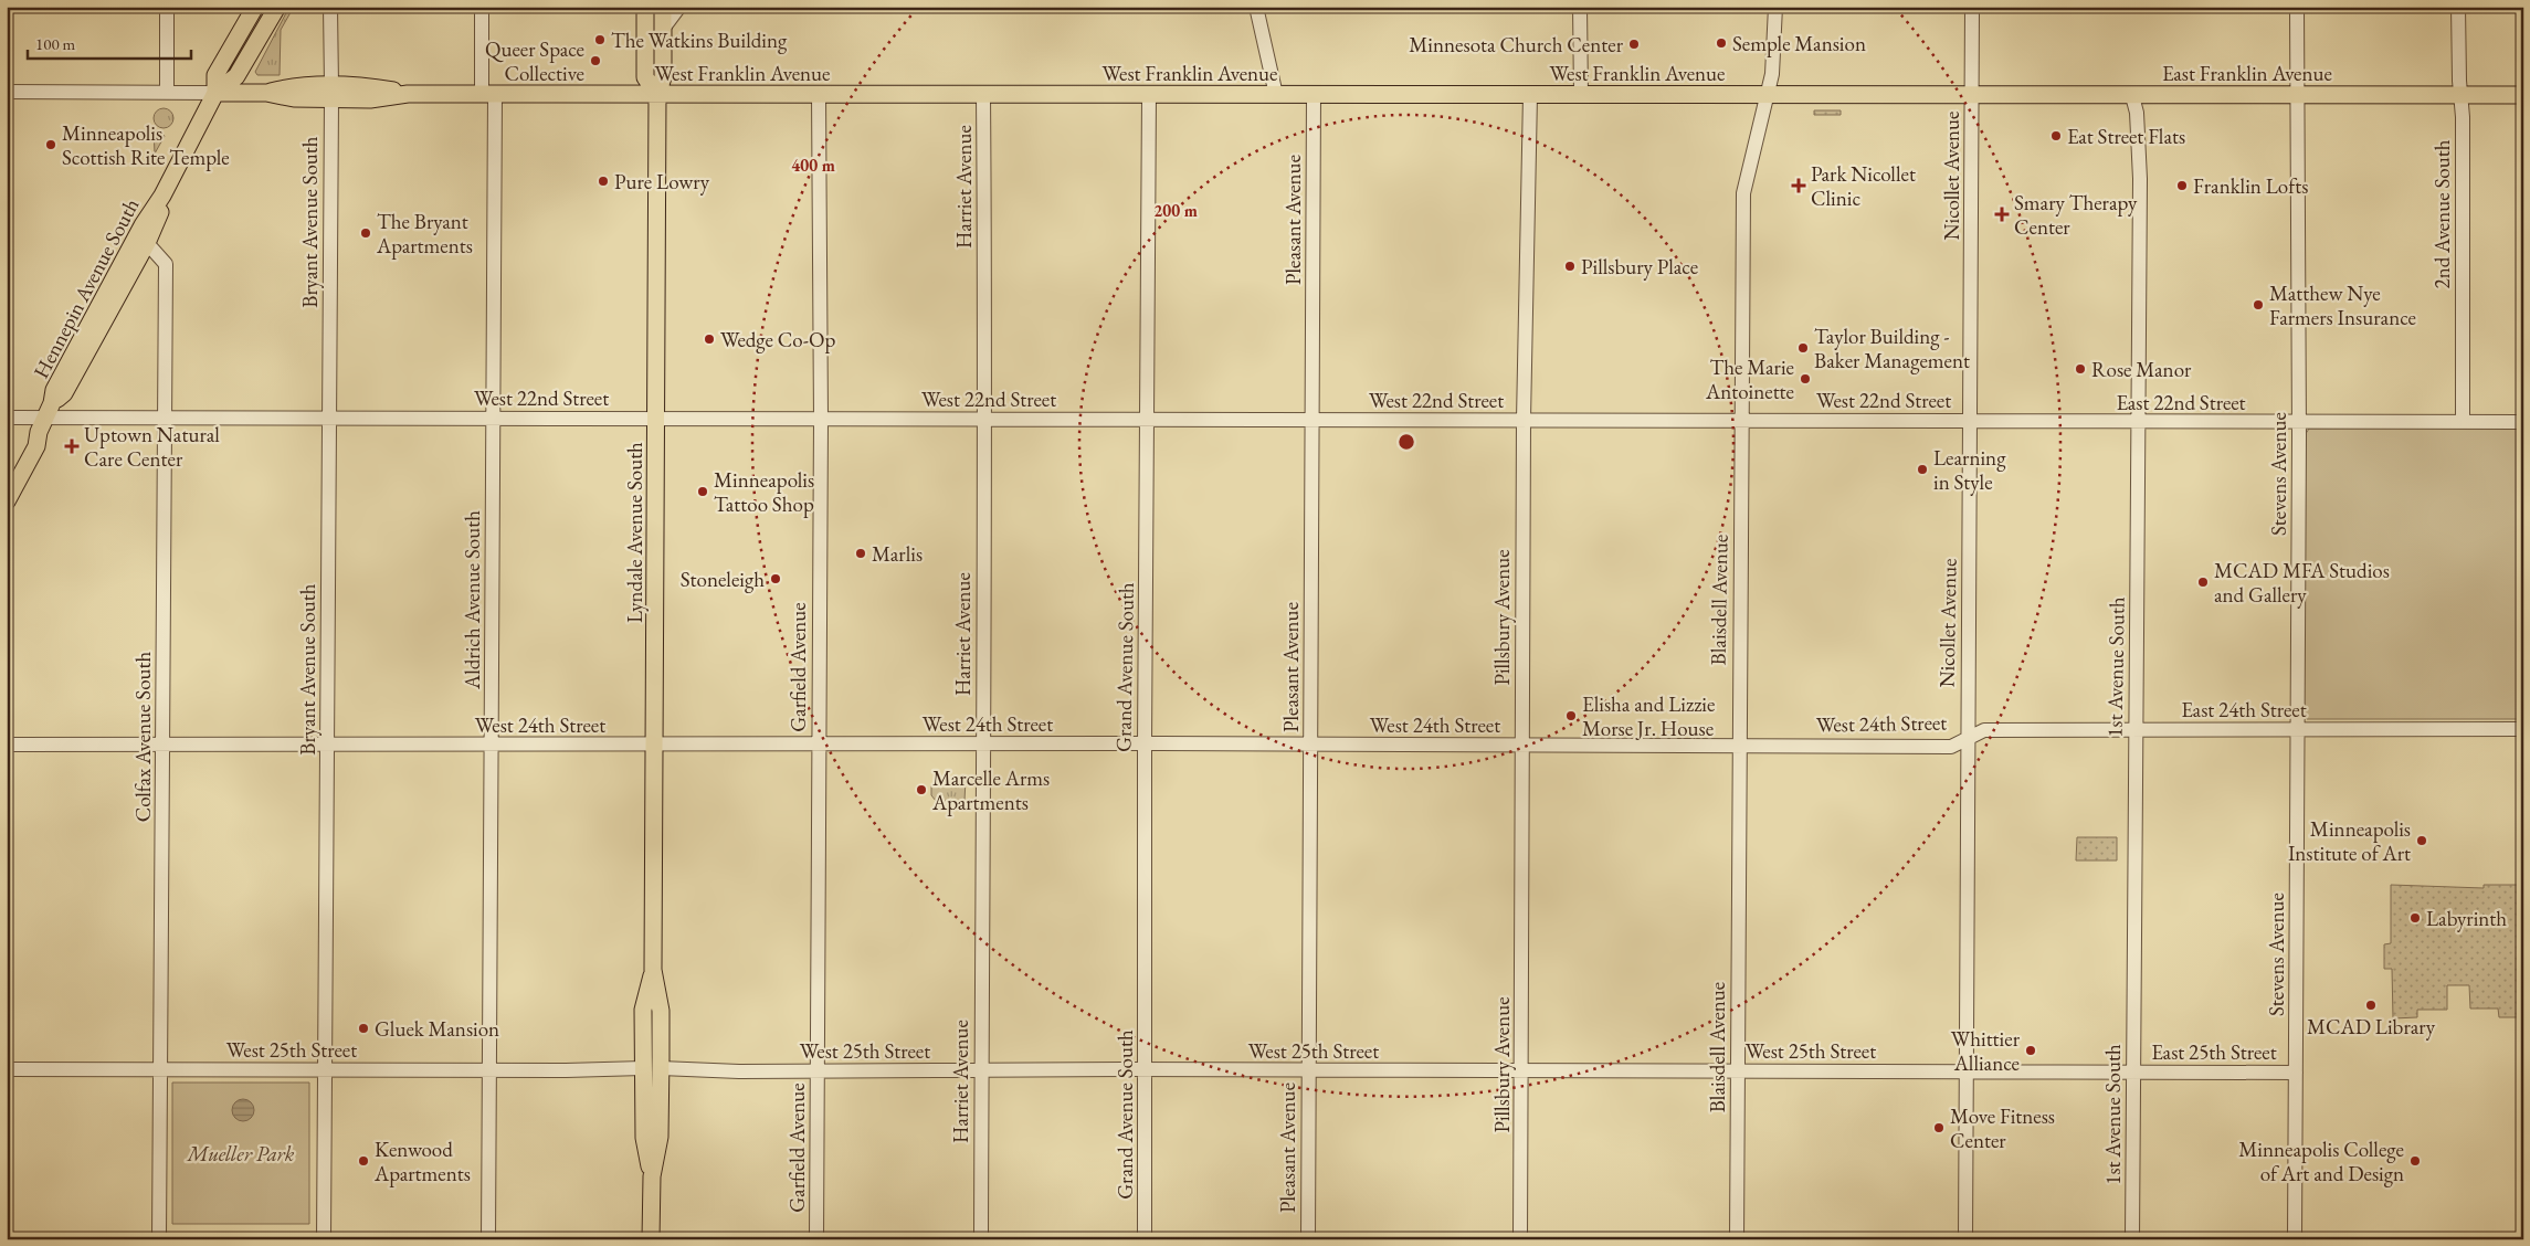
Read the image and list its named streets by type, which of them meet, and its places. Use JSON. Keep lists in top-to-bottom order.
{
  "streets": {
    "main road": [
      "West Franklin Avenue",
      "East Franklin Avenue",
      "Hennepin Avenue South",
      "Lyndale Avenue South"
    ],
    "street": [
      "Nicollet Avenue",
      "Harriet Avenue",
      "2nd Avenue South",
      "Pleasant Avenue",
      "Bryant Avenue South",
      "West 22nd Street",
      "East 22nd Street",
      "Stevens Avenue",
      "Aldrich Avenue South",
      "Blaisdell Avenue",
      "Pillsbury Avenue",
      "Garfield Avenue",
      "Grand Avenue South",
      "1st Avenue South",
      "East 24th Street",
      "West 24th Street",
      "Colfax Avenue South",
      "West 25th Street",
      "East 25th Street"
    ]
  },
  "crossings": [
    ["West Franklin Avenue", "East Franklin Avenue"],
    ["West Franklin Avenue", "Nicollet Avenue"],
    ["West Franklin Avenue", "Harriet Avenue"],
    ["West Franklin Avenue", "Pleasant Avenue"],
    ["West Franklin Avenue", "Bryant Avenue South"],
    ["West Franklin Avenue", "Hennepin Avenue South"],
    ["West Franklin Avenue", "Lyndale Avenue South"],
    ["West Franklin Avenue", "Aldrich Avenue South"],
    ["West Franklin Avenue", "Blaisdell Avenue"],
    ["West Franklin Avenue", "Pillsbury Avenue"],
    ["West Franklin Avenue", "Garfield Avenue"],
    ["West Franklin Avenue", "Grand Avenue South"],
    ["East Franklin Avenue", "Nicollet Avenue"],
    ["East Franklin Avenue", "2nd Avenue South"],
    ["East Franklin Avenue", "Stevens Avenue"],
    ["East Franklin Avenue", "1st Avenue South"],
    ["Nicollet Avenue", "West 22nd Street"],
    ["Nicollet Avenue", "East 22nd Street"],
    ["Nicollet Avenue", "East 24th Street"],
    ["Nicollet Avenue", "West 24th Street"],
    ["Nicollet Avenue", "West 25th Street"],
    ["Nicollet Avenue", "East 25th Street"],
    ["Harriet Avenue", "West 22nd Street"],
    ["Harriet Avenue", "West 24th Street"],
    ["Harriet Avenue", "West 25th Street"],
    ["2nd Avenue South", "East 22nd Street"],
    ["Pleasant Avenue", "West 22nd Street"],
    ["Pleasant Avenue", "West 24th Street"],
    ["Pleasant Avenue", "West 25th Street"],
    ["Bryant Avenue South", "West 22nd Street"],
    ["Bryant Avenue South", "West 24th Street"],
    ["Bryant Avenue South", "West 25th Street"],
    ["Hennepin Avenue South", "West 22nd Street"],
    ["Hennepin Avenue South", "Colfax Avenue South"],
    ["West 22nd Street", "East 22nd Street"],
    ["West 22nd Street", "Lyndale Avenue South"],
    ["West 22nd Street", "Aldrich Avenue South"],
    ["West 22nd Street", "Blaisdell Avenue"],
    ["West 22nd Street", "Pillsbury Avenue"],
    ["West 22nd Street", "Garfield Avenue"],
    ["West 22nd Street", "Grand Avenue South"],
    ["West 22nd Street", "Colfax Avenue South"],
    ["East 22nd Street", "Stevens Avenue"],
    ["East 22nd Street", "1st Avenue South"],
    ["Stevens Avenue", "East 24th Street"],
    ["Stevens Avenue", "East 25th Street"],
    ["Lyndale Avenue South", "West 24th Street"],
    ["Lyndale Avenue South", "West 25th Street"],
    ["Aldrich Avenue South", "West 24th Street"],
    ["Aldrich Avenue South", "West 25th Street"],
    ["Blaisdell Avenue", "West 24th Street"],
    ["Blaisdell Avenue", "West 25th Street"],
    ["Pillsbury Avenue", "West 24th Street"],
    ["Pillsbury Avenue", "West 25th Street"],
    ["Garfield Avenue", "West 24th Street"],
    ["Garfield Avenue", "West 25th Street"],
    ["Grand Avenue South", "West 24th Street"],
    ["Grand Avenue South", "West 25th Street"],
    ["1st Avenue South", "East 24th Street"],
    ["1st Avenue South", "East 25th Street"],
    ["East 24th Street", "West 24th Street"],
    ["West 24th Street", "Colfax Avenue South"],
    ["Colfax Avenue South", "West 25th Street"],
    ["West 25th Street", "East 25th Street"]
  ],
  "parks": ["Mueller Park"],
  "places": {
    "other": [
      "The Watkins Building",
      "Semple Mansion",
      "Minnesota Church Center",
      "Queer Space Collective",
      "Eat Street Flats",
      "Minneapolis Scottish Rite Temple",
      "Pure Lowry",
      "Franklin Lofts",
      "The Bryant Apartments",
      "Pillsbury Place",
      "Matthew Nye Farmers Insurance",
      "Wedge Co-Op",
      "Taylor Building - Baker Management",
      "Rose Manor",
      "The Marie Antoinette",
      "Learning in Style",
      "Minneapolis Tattoo Shop",
      "Marlis",
      "Stoneleigh",
      "MCAD MFA Studios and Gallery",
      "Elisha and Lizzie Morse Jr. House",
      "Marcelle Arms Apartments",
      "Minneapolis Institute of Art",
      "Labyrinth",
      "MCAD Library",
      "Gluek Mansion",
      "Whittier Alliance",
      "Move Fitness Center",
      "Kenwood Apartments",
      "Minneapolis College of Art and Design"
    ],
    "health": ["Park Nicollet Clinic", "Smary Therapy Center", "Uptown Natural Care Center"]
  },
  "scale_bar": "100 m",
  "rings": ["400 m", "200 m"]
}
